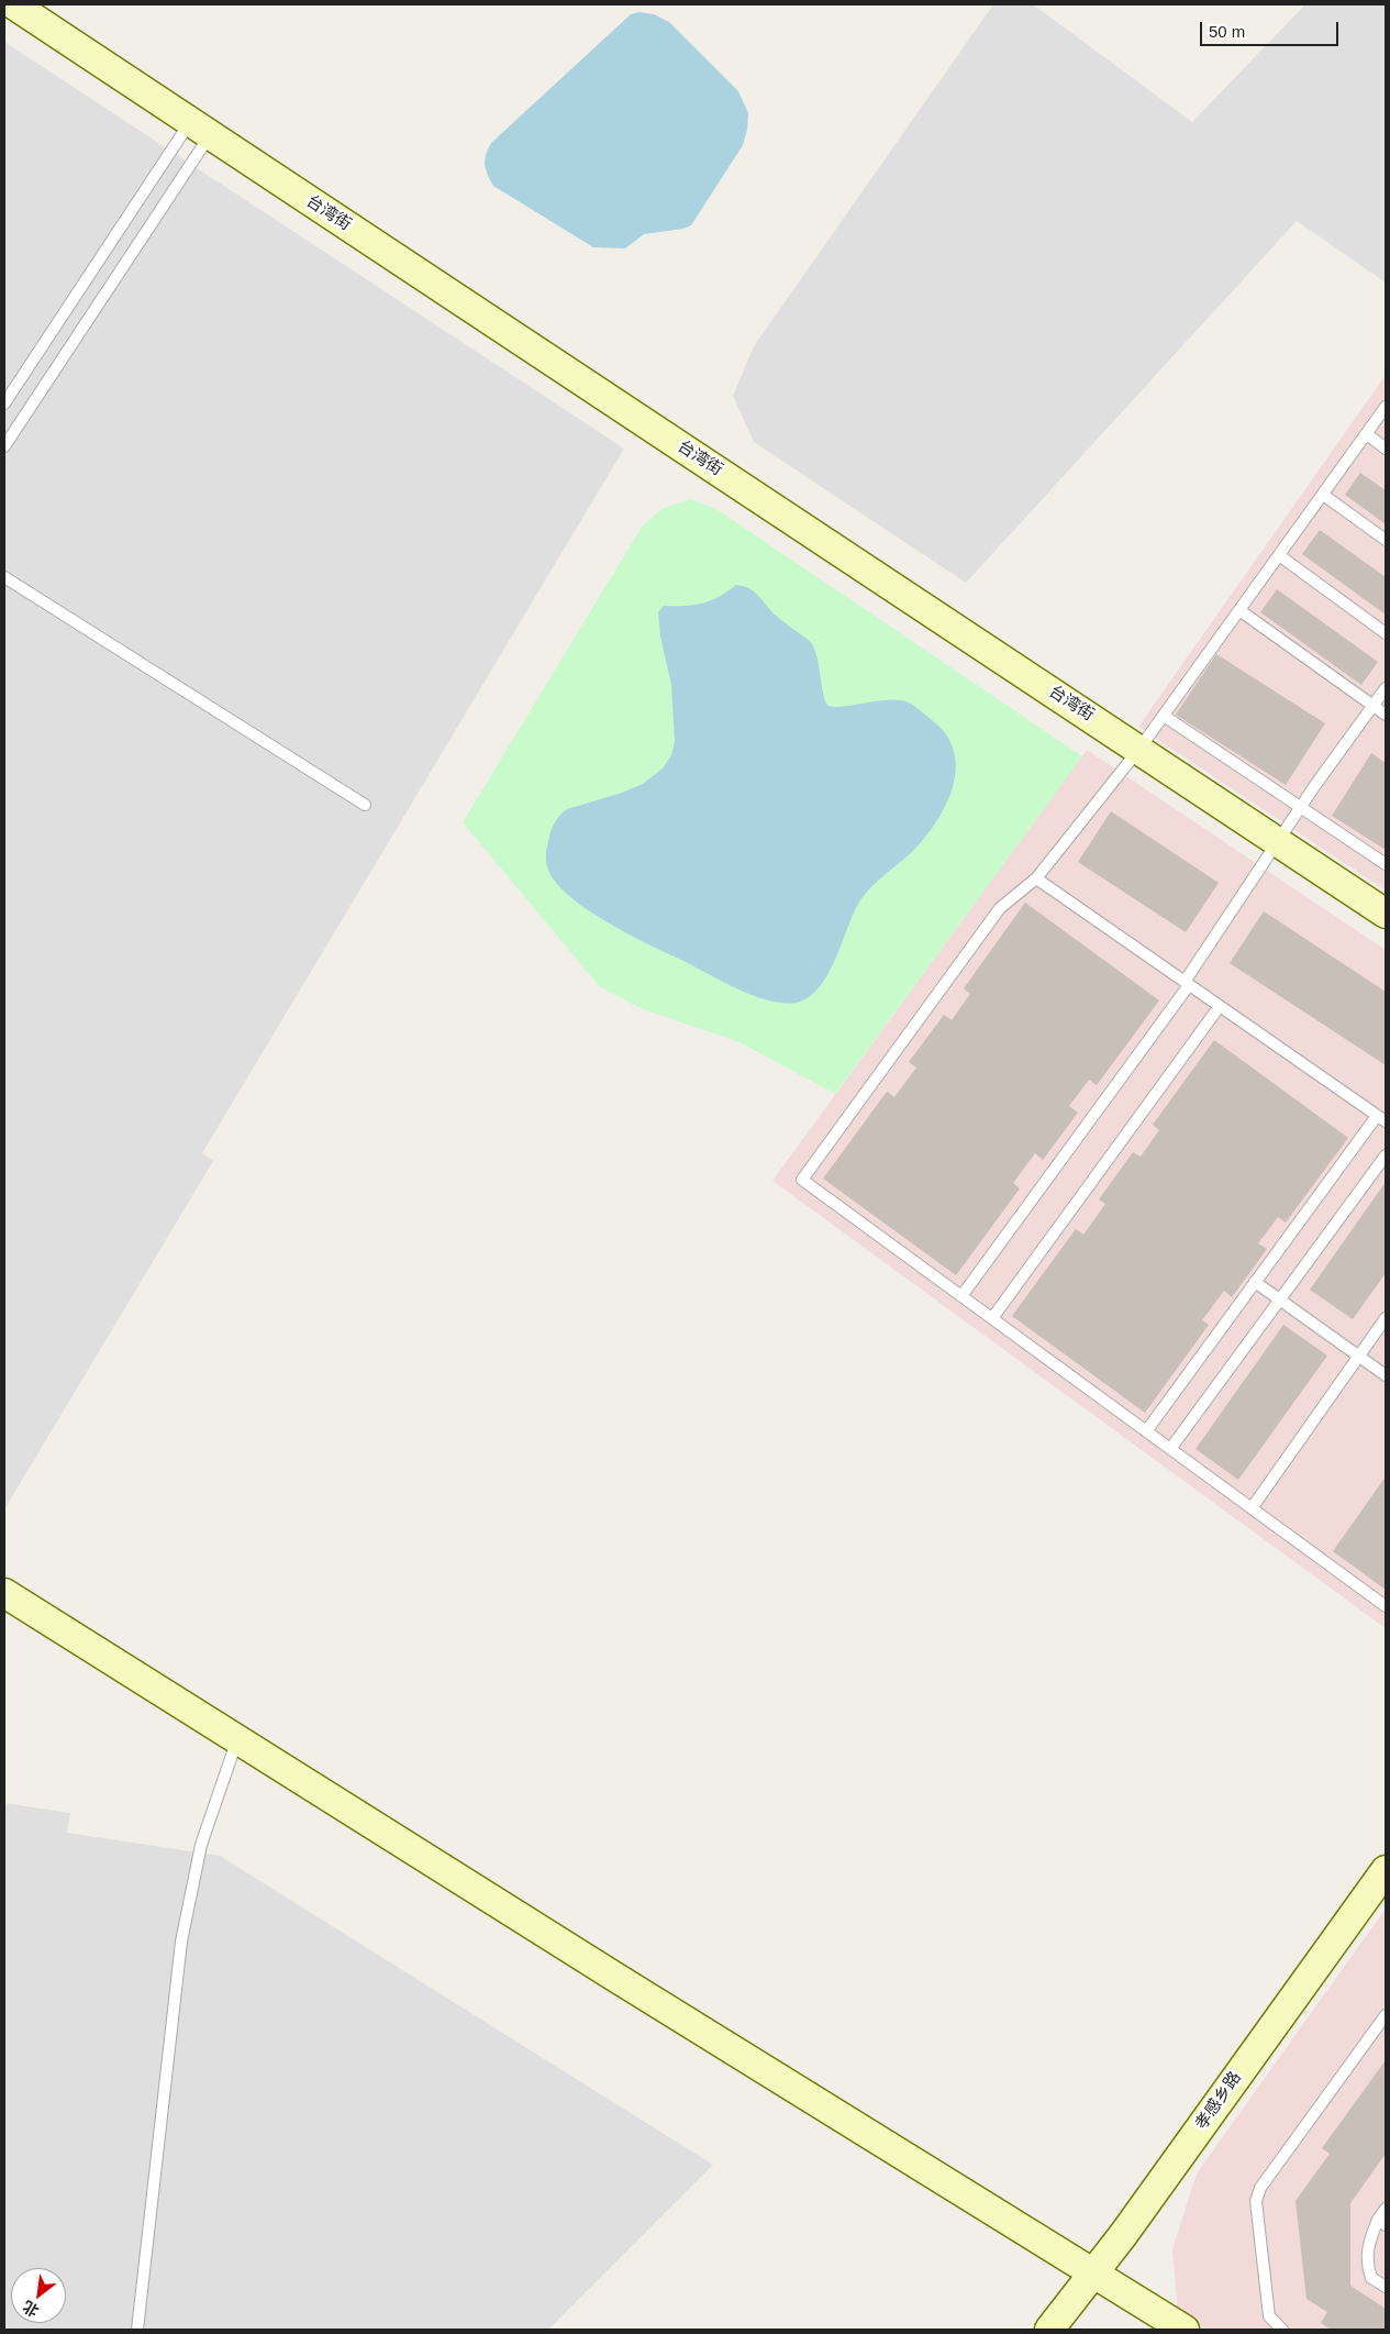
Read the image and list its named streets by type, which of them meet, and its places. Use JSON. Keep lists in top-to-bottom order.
{
  "streets": {
    "main road": ["台湾街", "孝感乡路"]
  },
  "scale_bar": "50 m",
  "north": "bottom left"
}
